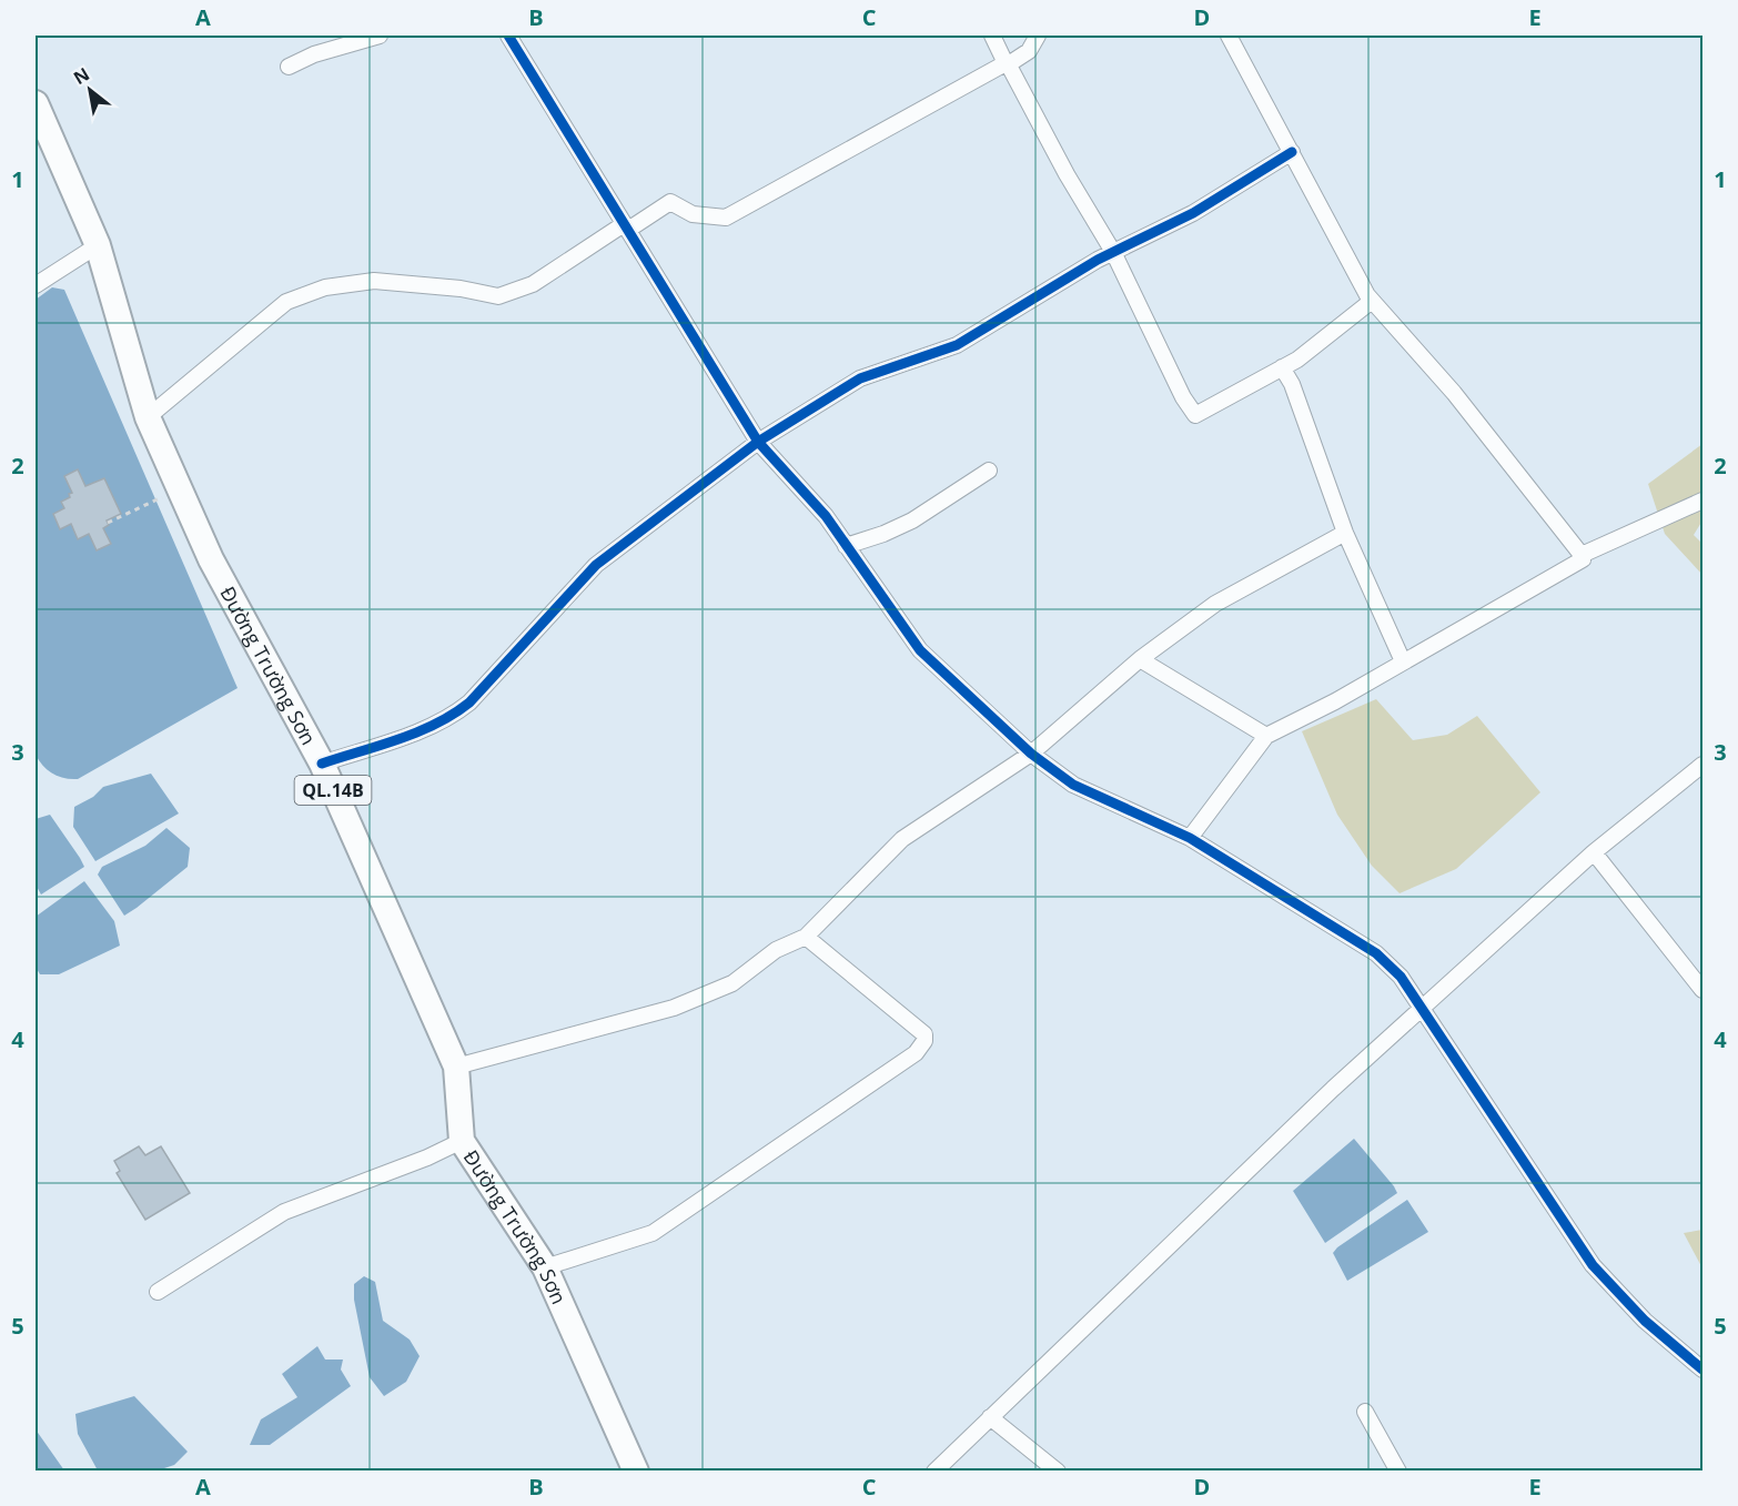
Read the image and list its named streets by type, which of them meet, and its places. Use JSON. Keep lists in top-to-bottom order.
{
  "streets": {
    "highway": ["Đường Trường Sơn", "QL.14B"]
  },
  "north": "top left",
  "grid": {
    "columns": [
      "A",
      "B",
      "C",
      "D",
      "E"
    ],
    "rows": [
      "1",
      "2",
      "3",
      "4",
      "5"
    ]
  }
}
